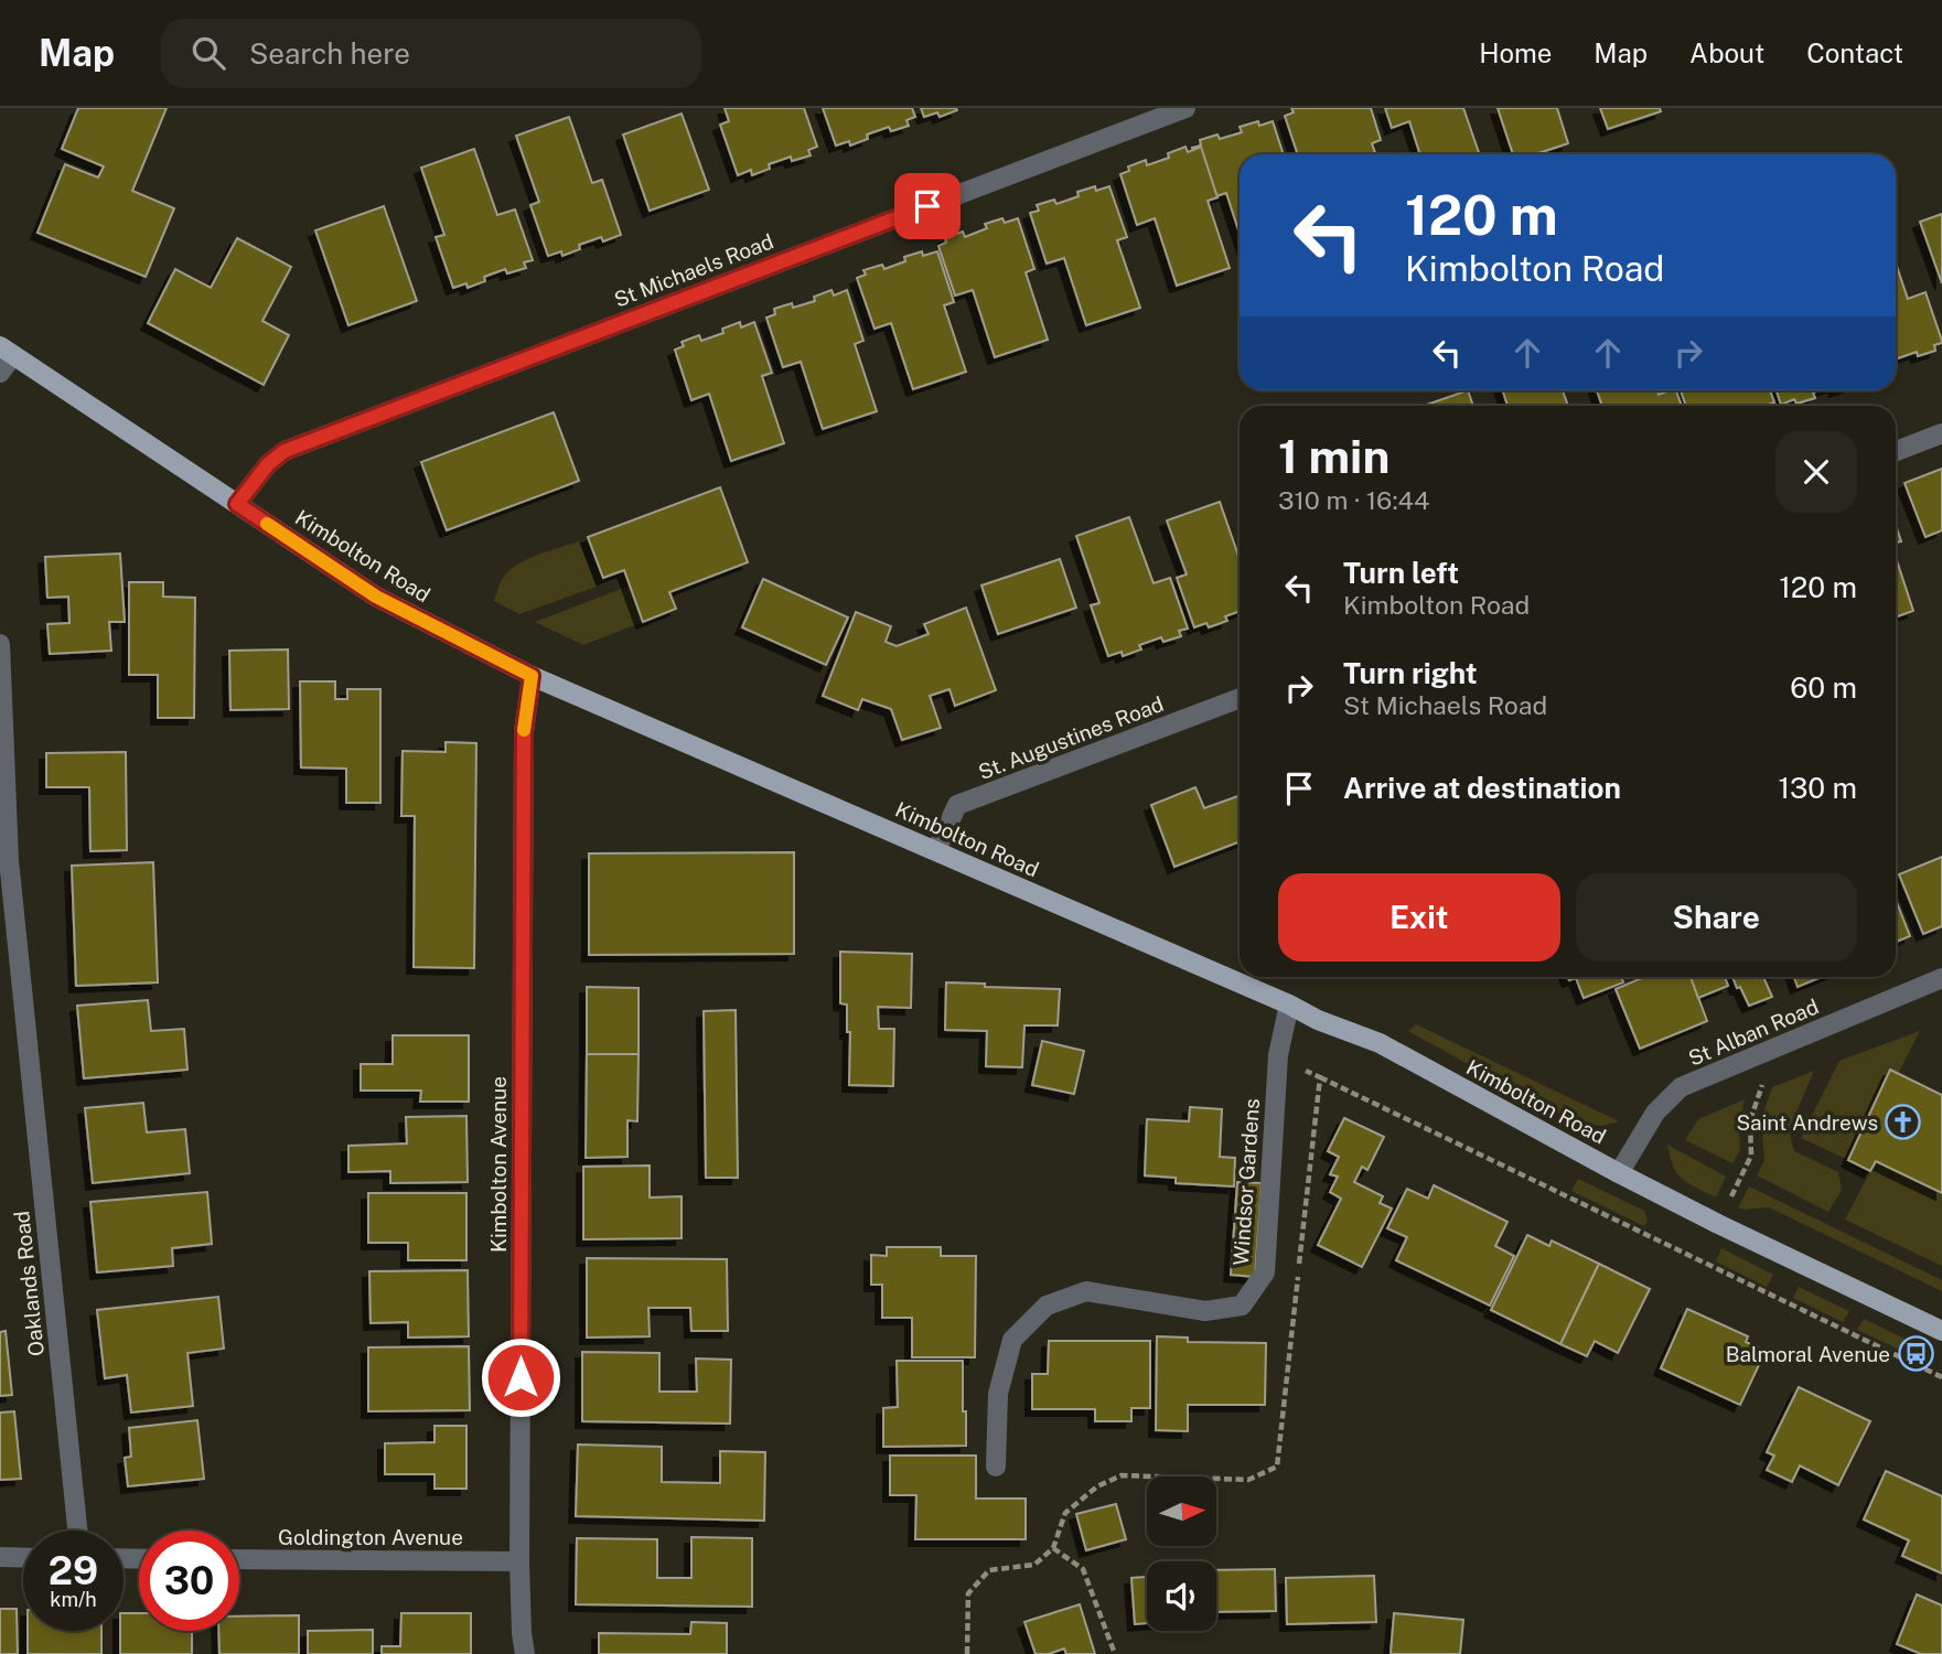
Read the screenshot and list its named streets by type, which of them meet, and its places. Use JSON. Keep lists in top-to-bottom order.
{
  "streets": {
    "main road": ["Kimbolton Road"],
    "street": [
      "St Michaels Road",
      "St. Augustines Road",
      "St Alban Road",
      "Kimbolton Avenue",
      "Windsor Gardens",
      "Oaklands Road",
      "Goldington Avenue"
    ]
  },
  "crossings": [
    ["St Michaels Road", "Kimbolton Road"],
    ["Kimbolton Road", "St. Augustines Road"],
    ["Kimbolton Road", "St Alban Road"],
    ["Kimbolton Road", "Kimbolton Avenue"],
    ["Kimbolton Road", "Windsor Gardens"],
    ["Kimbolton Avenue", "Goldington Avenue"]
  ],
  "places": {
    "church": ["Saint Andrews"],
    "bus stop": ["Balmoral Avenue"]
  },
  "north": "right",
  "page": {
    "header": "Map",
    "search": "Search here",
    "nav": [
      "Home",
      "Map",
      "About",
      "Contact"
    ],
    "turn": ["120 m", "Kimbolton Road"],
    "heading": ["1 min", "310 m · 16:44"],
    "list": [
      {
        "name": "Turn left",
        "note": "Kimbolton Road",
        "value": "120 m"
      },
      {
        "name": "Turn right",
        "note": "St Michaels Road",
        "value": "60 m"
      },
      {
        "name": "Arrive at destination",
        "value": "130 m"
      }
    ],
    "buttons": ["Exit", "Share"],
    "speed": "29 km/h",
    "limit": "30"
  }
}
